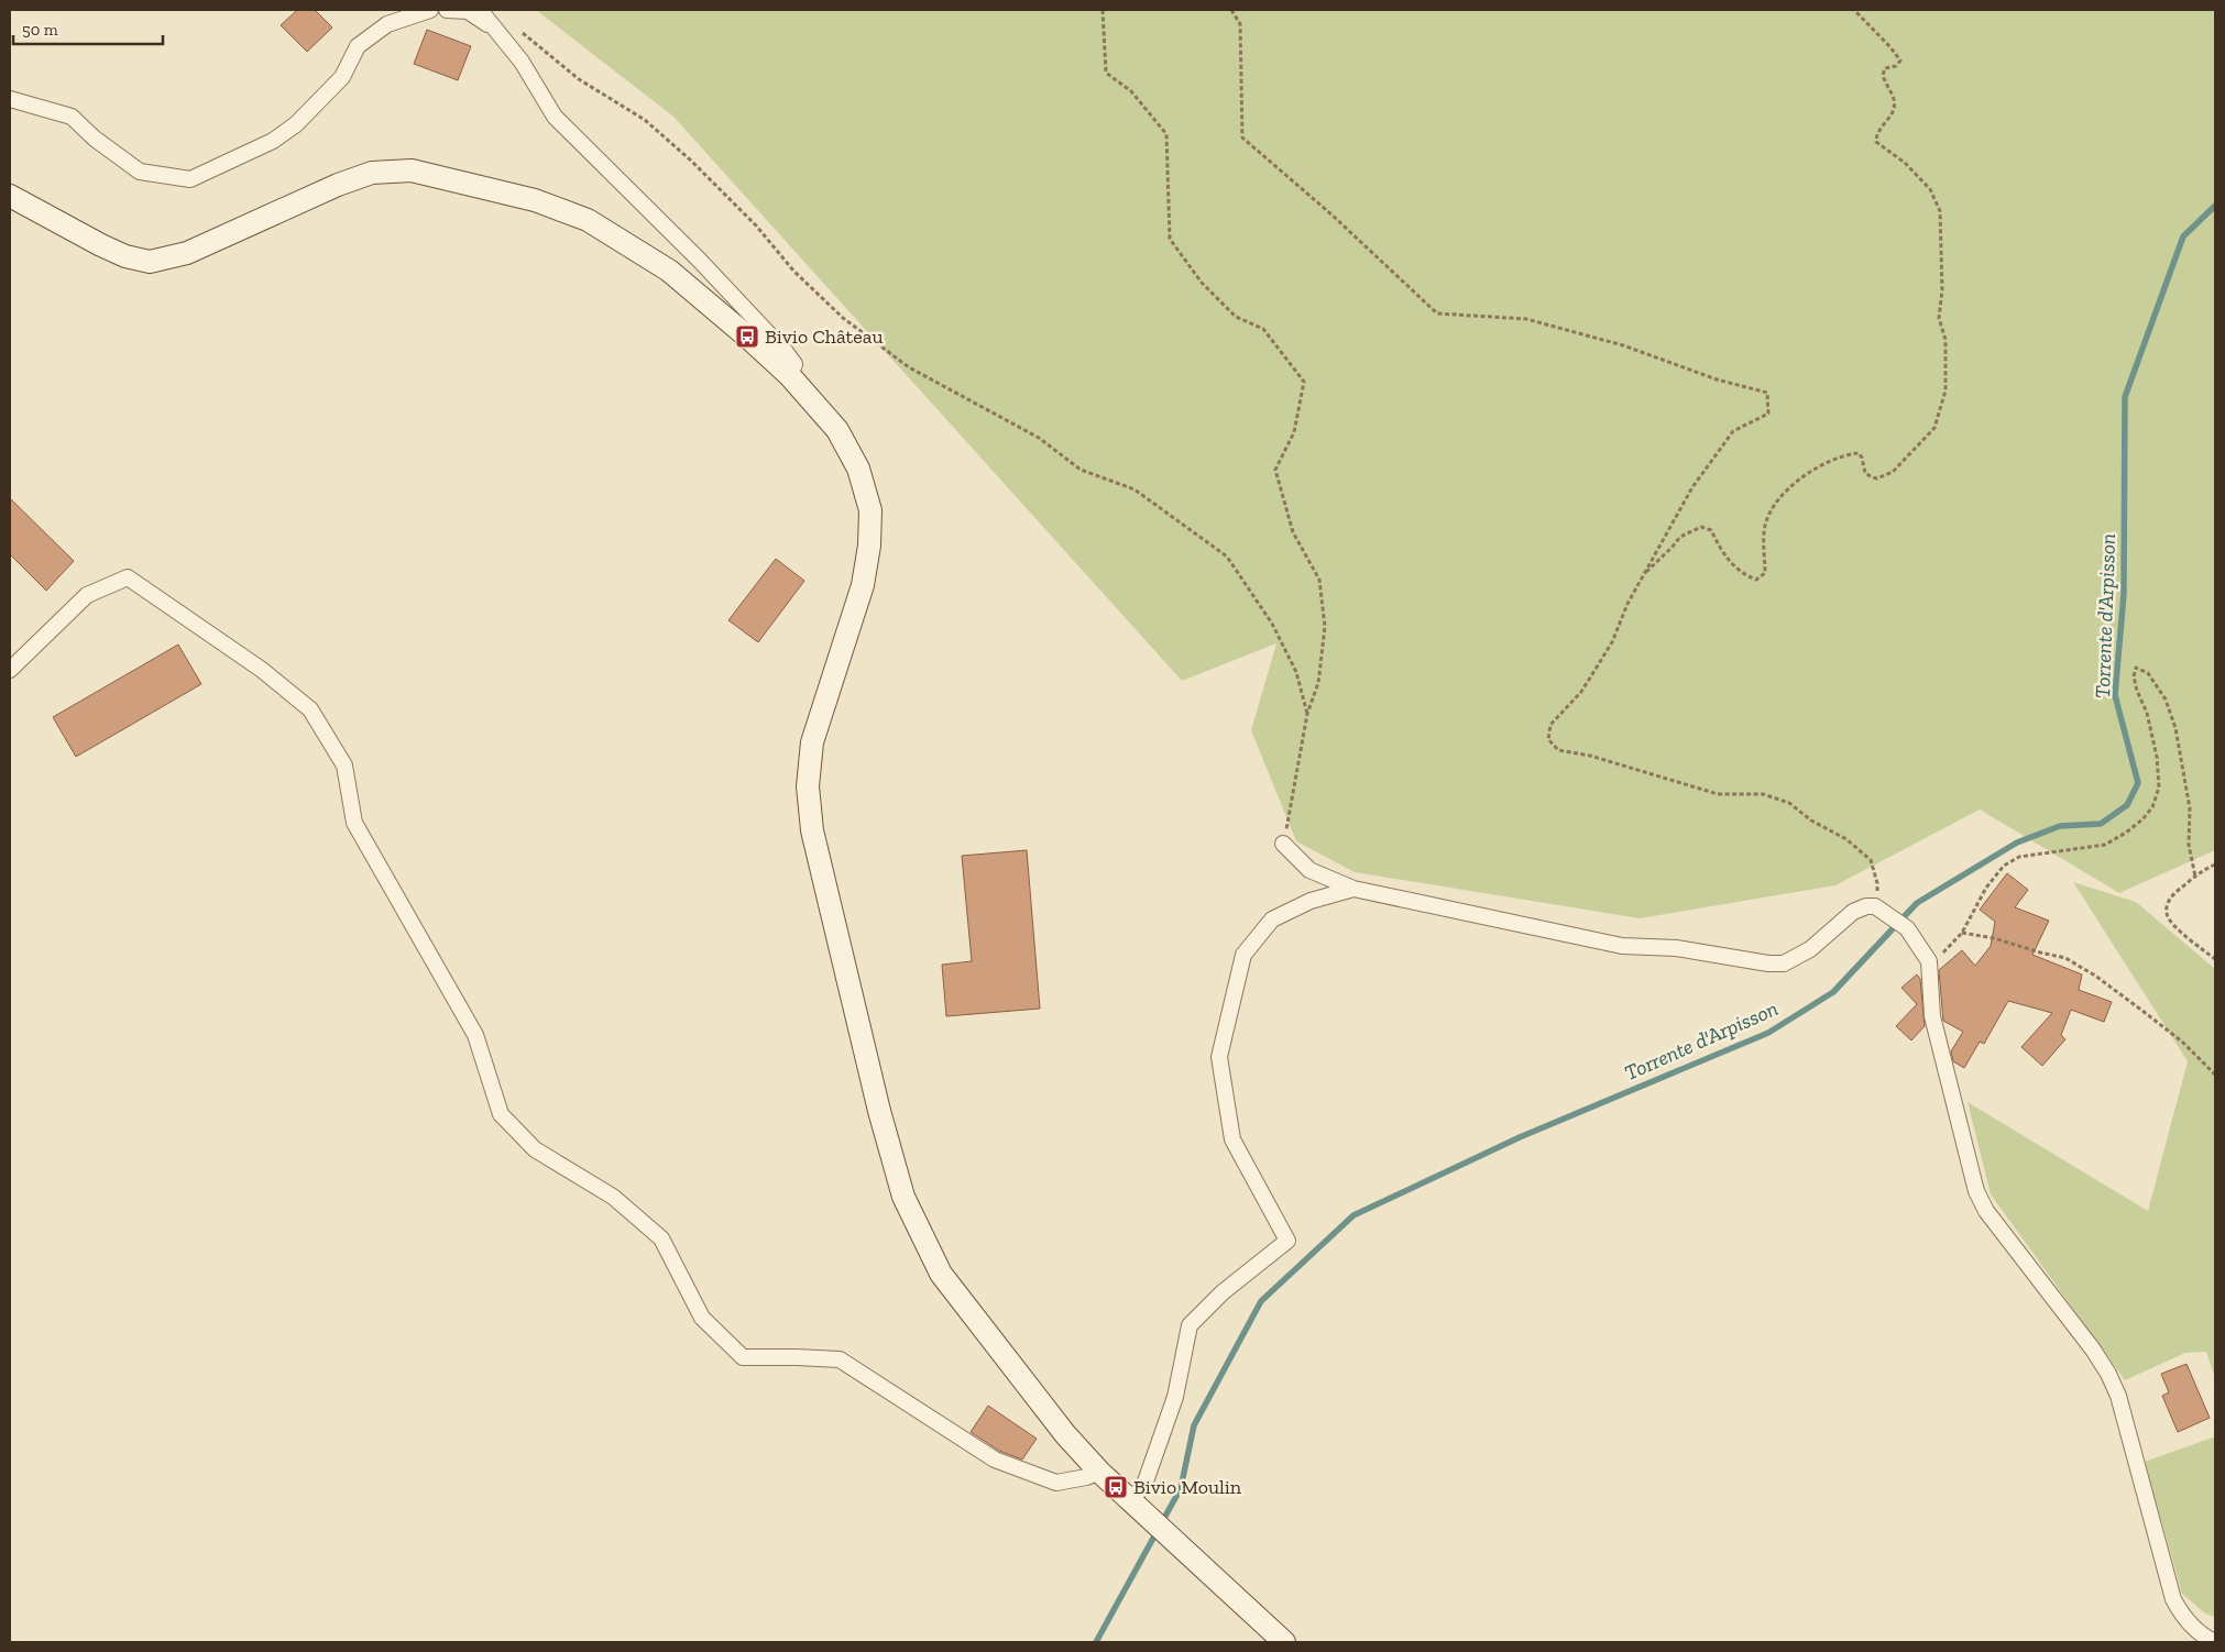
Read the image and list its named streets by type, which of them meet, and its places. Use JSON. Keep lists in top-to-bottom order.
{
  "water": ["Torrente d'Arpisson"],
  "places": {
    "bus stop": ["Bivio Château", "Bivio Moulin"]
  },
  "scale_bar": "50 m"
}
